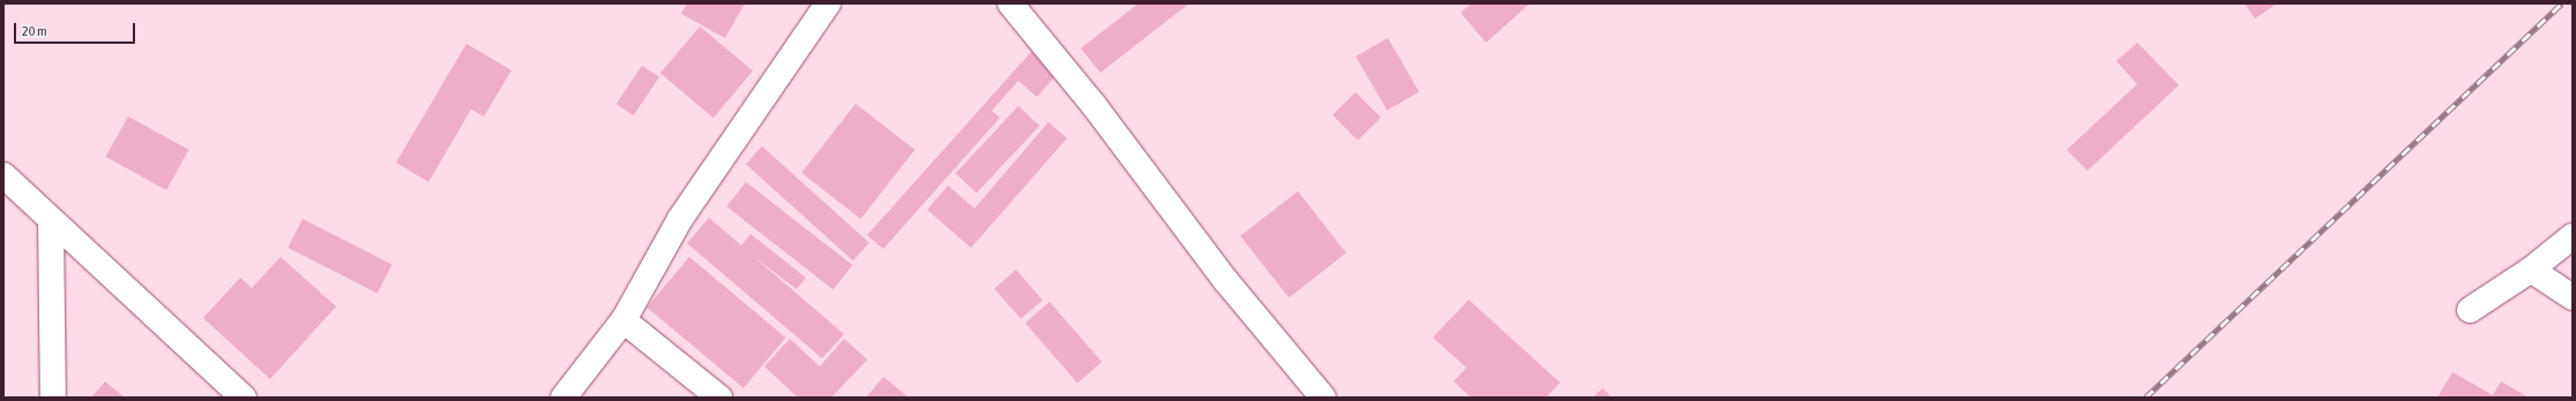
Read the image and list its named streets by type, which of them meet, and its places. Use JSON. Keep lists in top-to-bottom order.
{
  "scale_bar": "20 m"
}
